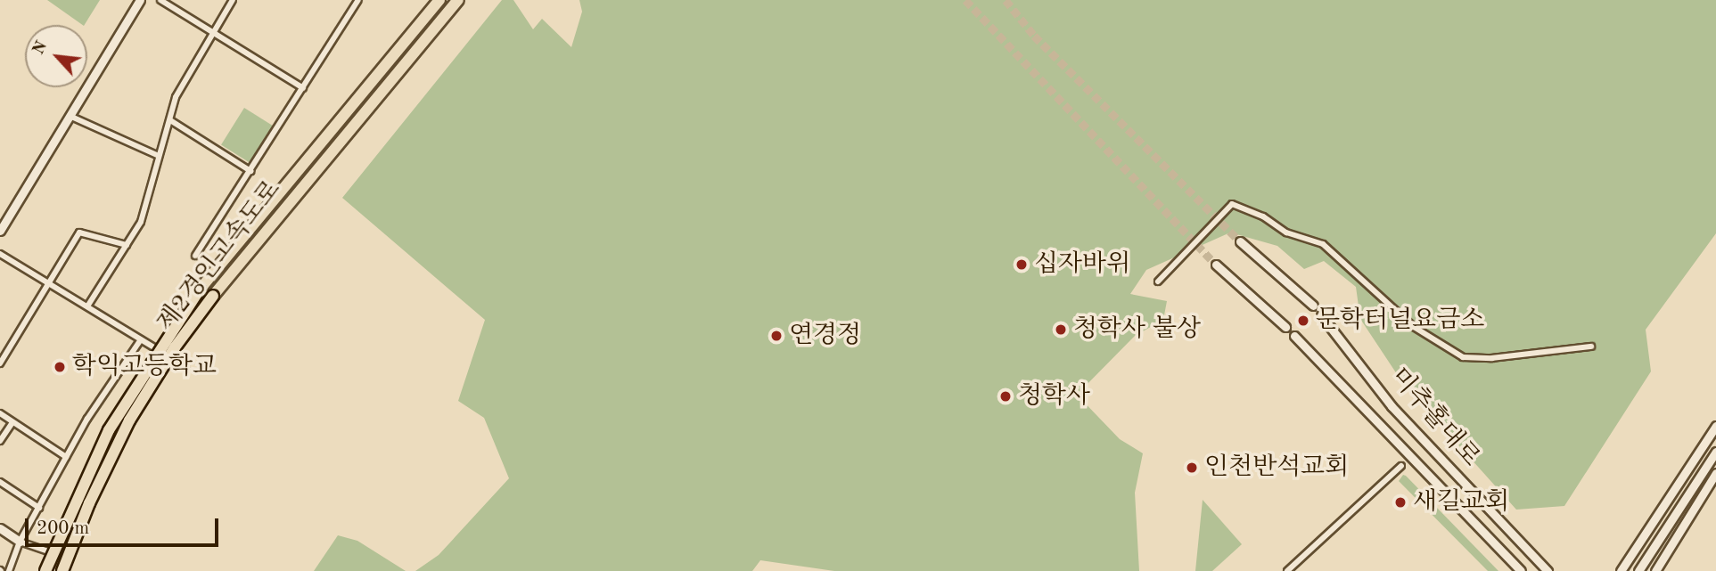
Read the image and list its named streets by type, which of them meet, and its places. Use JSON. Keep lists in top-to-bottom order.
{
  "streets": {
    "highway": ["제2경인고속도로"],
    "main road": ["미추홀대로"]
  },
  "places": [
    "십자바위",
    "문학터널요금소",
    "청학사 불상",
    "연경정",
    "학익고등학교",
    "청학사",
    "인천반석교회",
    "새길교회"
  ],
  "scale_bar": "200 m",
  "north": "top left"
}
